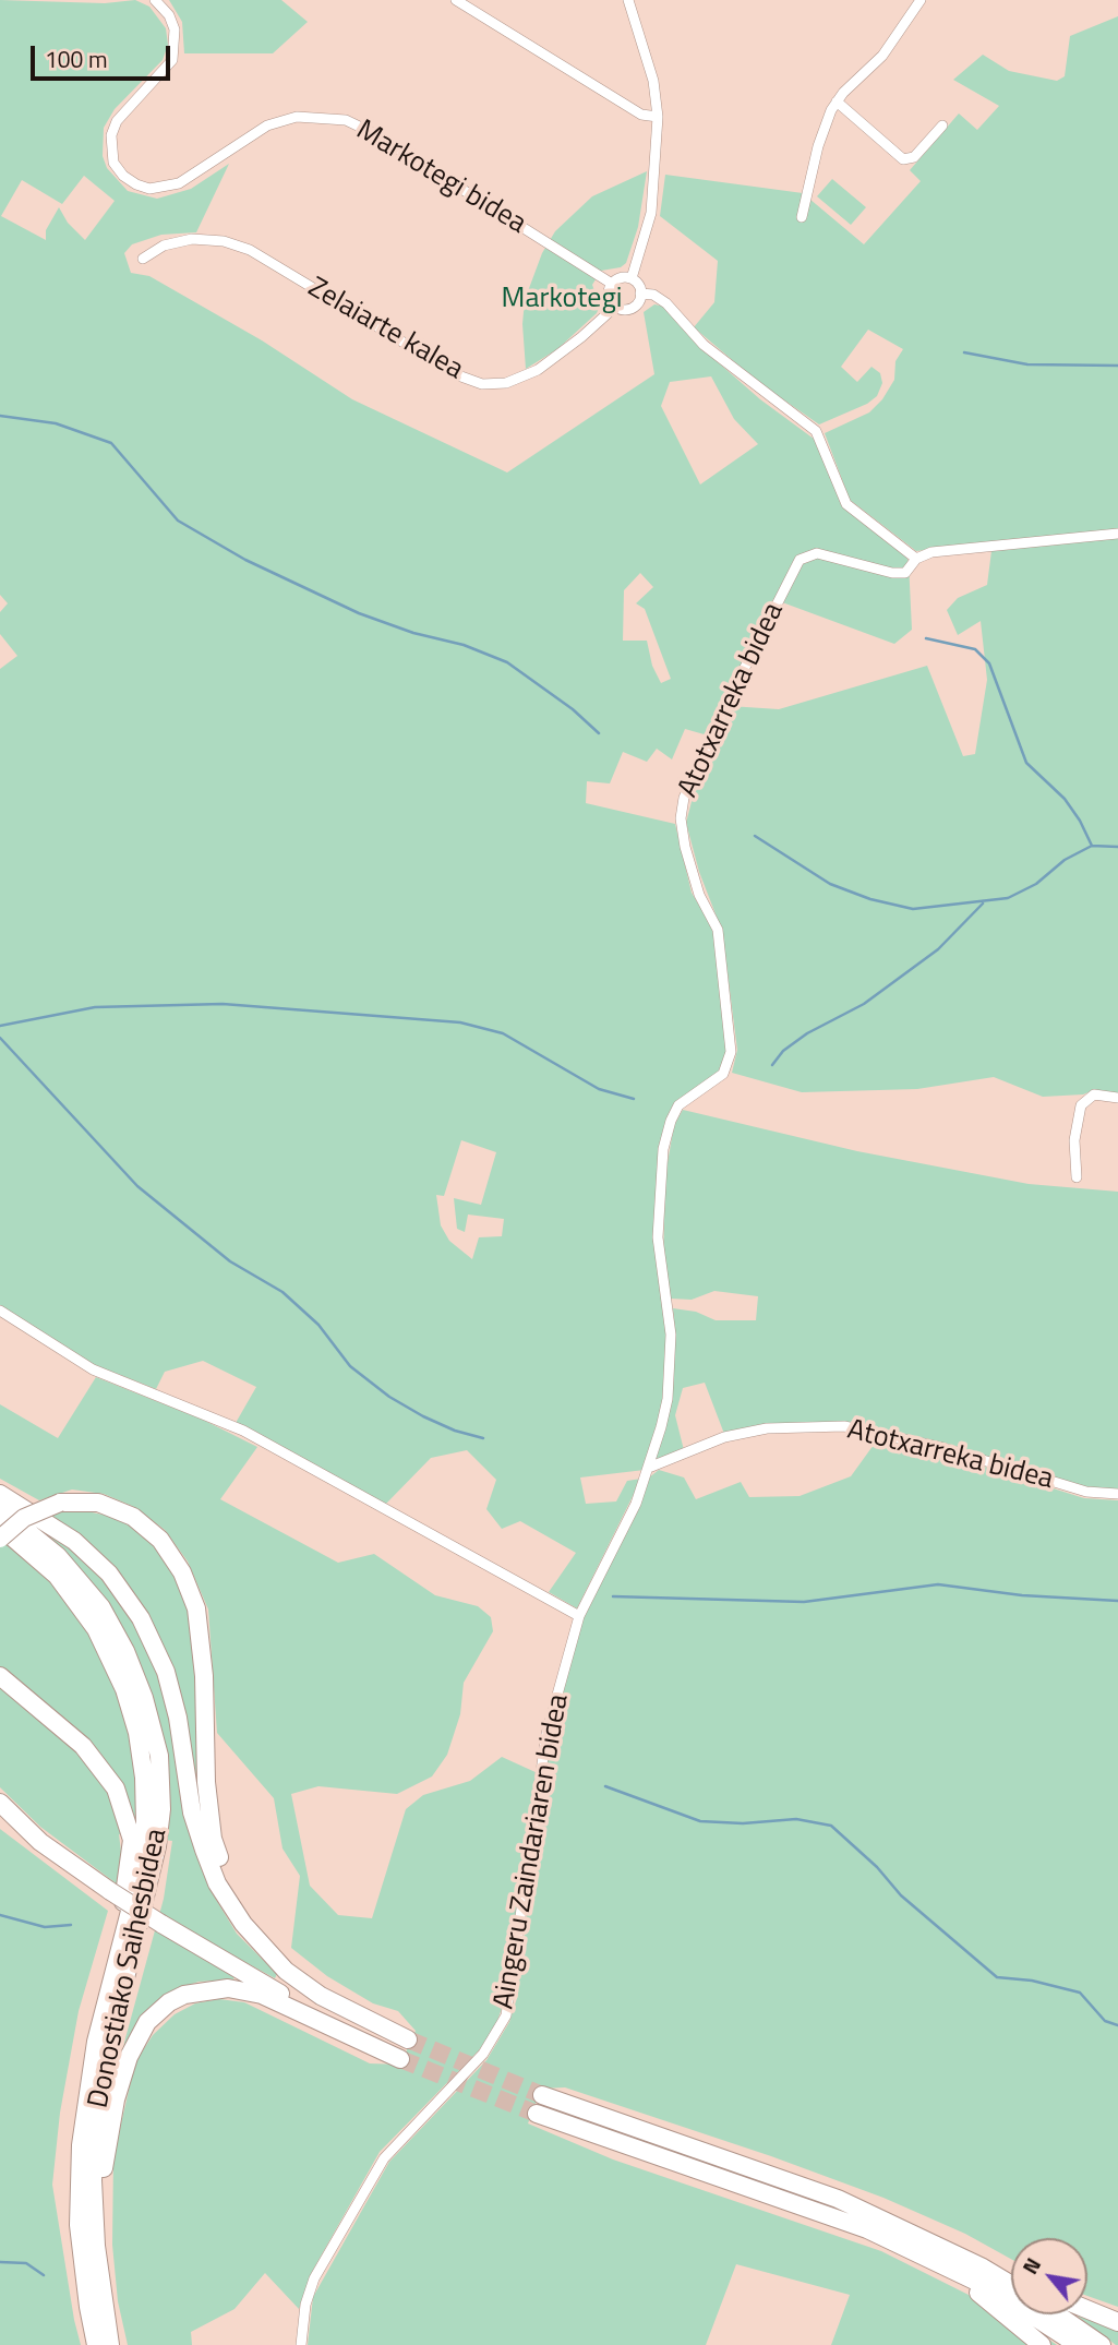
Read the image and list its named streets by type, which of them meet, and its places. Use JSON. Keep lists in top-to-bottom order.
{
  "streets": {
    "highway": ["Donostiako Saihesbidea"],
    "street": [
      "Markotegi bidea",
      "Zelaiarte kalea",
      "Atotxarreka bidea",
      "Aingeru Zaindariaren bidea"
    ]
  },
  "crossings": [
    ["Markotegi bidea", "Zelaiarte kalea"],
    ["Atotxarreka bidea", "Aingeru Zaindariaren bidea"]
  ],
  "parks": ["Markotegi"],
  "scale_bar": "100 m",
  "north": "top left"
}
